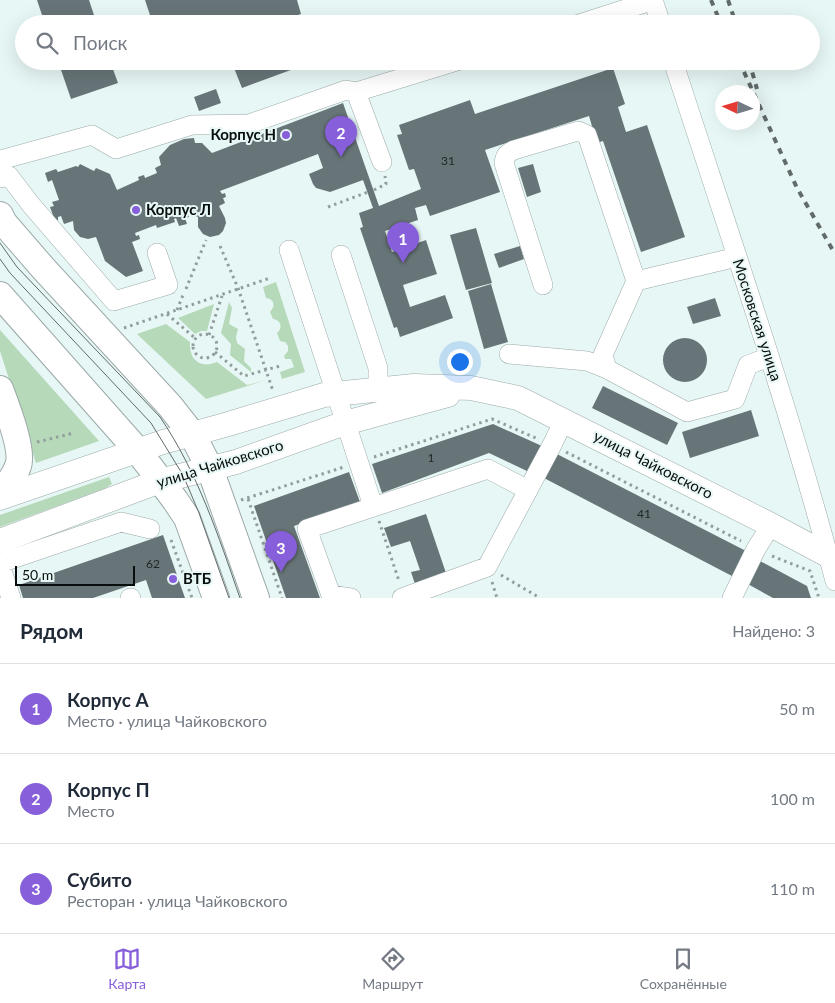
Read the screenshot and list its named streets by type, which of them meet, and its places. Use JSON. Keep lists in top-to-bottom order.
{
  "streets": {
    "main road": ["улица Чайковского"],
    "street": ["Московская улица"]
  },
  "crossings": [
    ["Московская улица", "улица Чайковского"]
  ],
  "places": ["Корпус Н", "Корпус Л", "ВТБ"],
  "house_numbers": [
    "31",
    "1",
    "41",
    "62"
  ],
  "scale_bar": "50 m",
  "north": "left",
  "page": {
    "search": "Поиск",
    "pins": ["2", "1", "3"],
    "scale": "50 m",
    "heading": ["Рядом", "Найдено: 3"],
    "list": [
      {
        "mark": "1",
        "name": "Корпус А",
        "note": "Место · улица Чайковского",
        "value": "50 m"
      },
      {
        "mark": "2",
        "name": "Корпус П",
        "note": "Место",
        "value": "100 m"
      },
      {
        "mark": "3",
        "name": "Субито",
        "note": "Ресторан · улица Чайковского",
        "value": "110 m"
      }
    ],
    "nav": ["Карта", "Маршрут", "Сохранённые"]
  }
}
